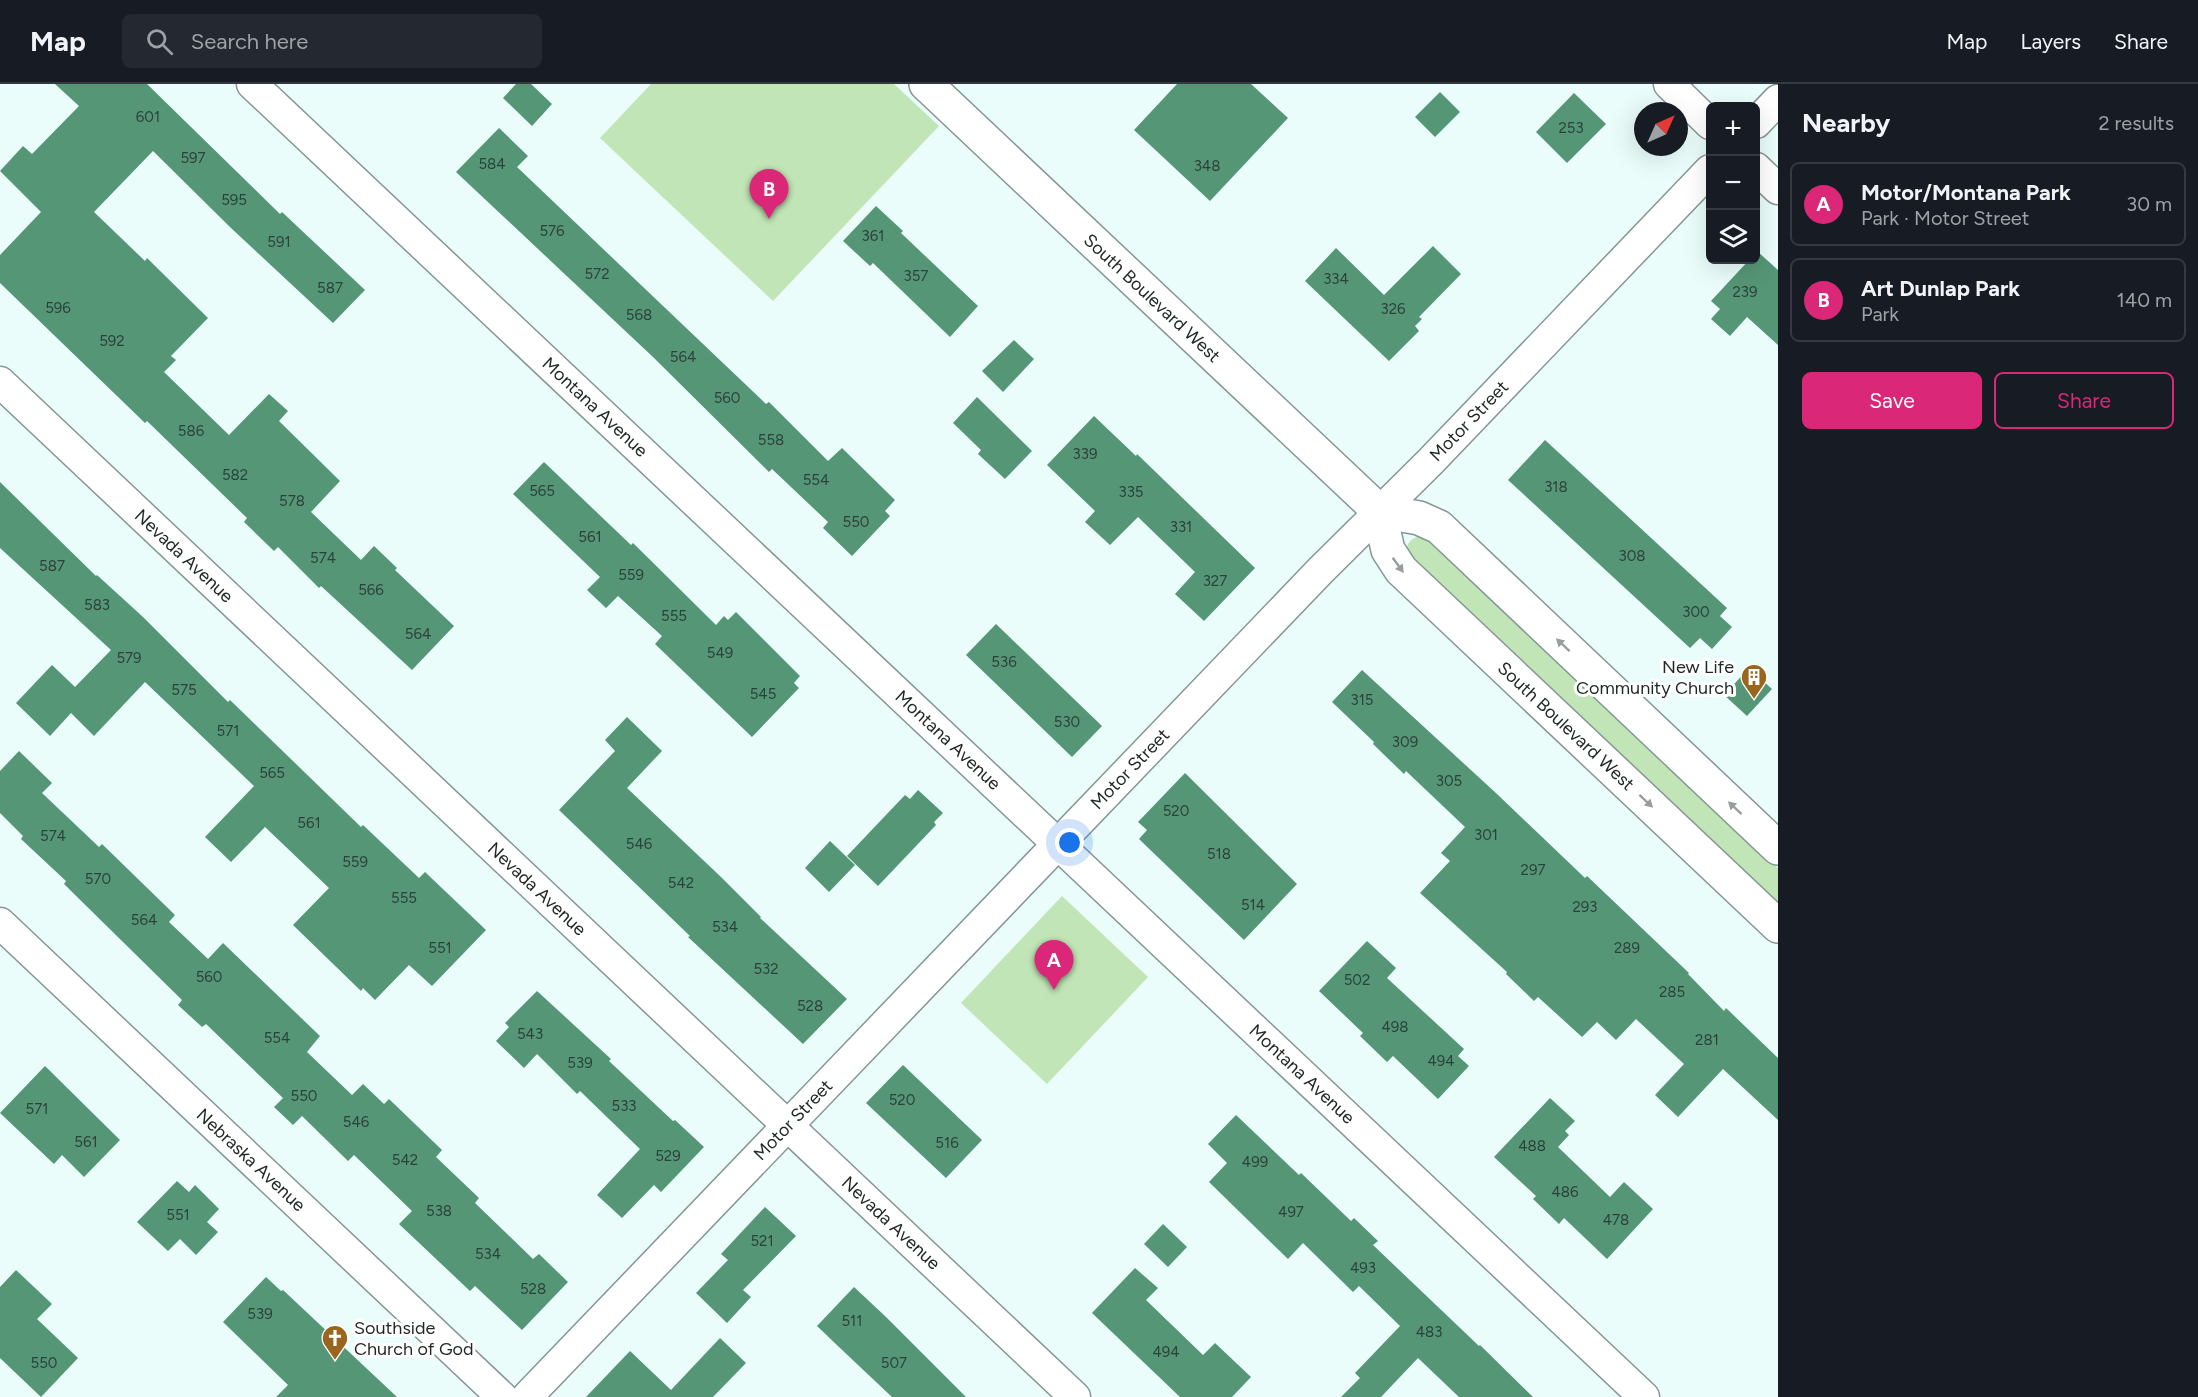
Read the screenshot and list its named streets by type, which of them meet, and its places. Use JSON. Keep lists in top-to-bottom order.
{
  "streets": {
    "street": [
      "South Boulevard West",
      "Montana Avenue",
      "Motor Street",
      "Nevada Avenue",
      "Nebraska Avenue"
    ]
  },
  "crossings": [
    ["South Boulevard West", "Motor Street"],
    ["Montana Avenue", "Motor Street"],
    ["Motor Street", "Nevada Avenue"]
  ],
  "places": {
    "building": ["New Life Community Church"],
    "church": ["Southside Church of God"]
  },
  "house_numbers": [
    "601",
    "253",
    "597",
    "584",
    "348",
    "595",
    "576",
    "361",
    "591",
    "572",
    "357",
    "334",
    "587",
    "239",
    "596",
    "326",
    "568",
    "592",
    "564",
    "560",
    "586",
    "558",
    "339",
    "582",
    "554",
    "318",
    "565",
    "335",
    "578",
    "550",
    "331",
    "561",
    "308",
    "574",
    "587",
    "559",
    "327",
    "566",
    "583",
    "300",
    "555",
    "564",
    "549",
    "579",
    "536",
    "575",
    "545",
    "315",
    "530",
    "571",
    "309",
    "565",
    "305",
    "520",
    "561",
    "301",
    "574",
    "546",
    "518",
    "559",
    "297",
    "570",
    "542",
    "555",
    "514",
    "293",
    "564",
    "534",
    "551",
    "289",
    "532",
    "560",
    "502",
    "285",
    "528",
    "498",
    "543",
    "554",
    "281",
    "494",
    "539",
    "550",
    "520",
    "533",
    "571",
    "546",
    "561",
    "516",
    "488",
    "529",
    "542",
    "499",
    "486",
    "538",
    "497",
    "551",
    "478",
    "521",
    "534",
    "493",
    "528",
    "539",
    "511",
    "483",
    "494",
    "550",
    "507"
  ],
  "north": "top right",
  "page": {
    "header": "Map",
    "search": "Search here",
    "nav": ["Map", "Layers", "Share"],
    "heading": ["Nearby", "2 results"],
    "map_buttons": ["+", "−"],
    "list": [
      {
        "mark": "A",
        "name": "Motor/Montana Park",
        "note": "Park · Motor Street",
        "value": "30 m"
      },
      {
        "mark": "B",
        "name": "Art Dunlap Park",
        "note": "Park",
        "value": "140 m"
      }
    ],
    "pins": ["B", "A"],
    "buttons": ["Save", "Share"]
  }
}
